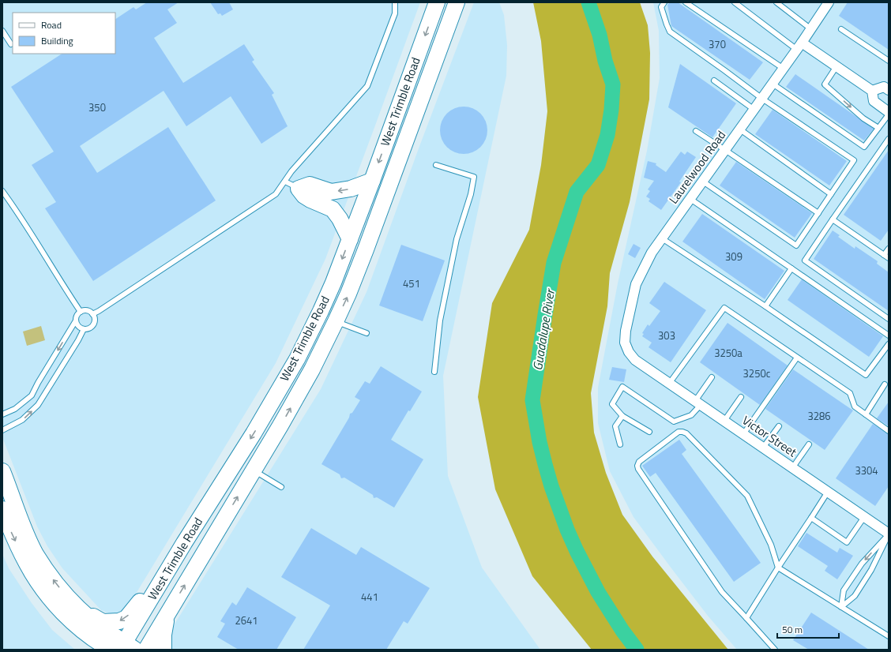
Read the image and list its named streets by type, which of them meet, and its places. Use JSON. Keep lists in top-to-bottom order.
{
  "streets": {
    "main road": ["West Trimble Road"],
    "street": ["Laurelwood Road", "Victor Street"]
  },
  "crossings": [
    ["Laurelwood Road", "Victor Street"]
  ],
  "water": ["Guadalupe River"],
  "house_numbers": [
    "370",
    "350",
    "309",
    "451",
    "303",
    "3250a",
    "3250c",
    "3286",
    "3304",
    "441",
    "2641"
  ],
  "legend": ["Road", "Building"],
  "scale_bar": "50 m"
}
